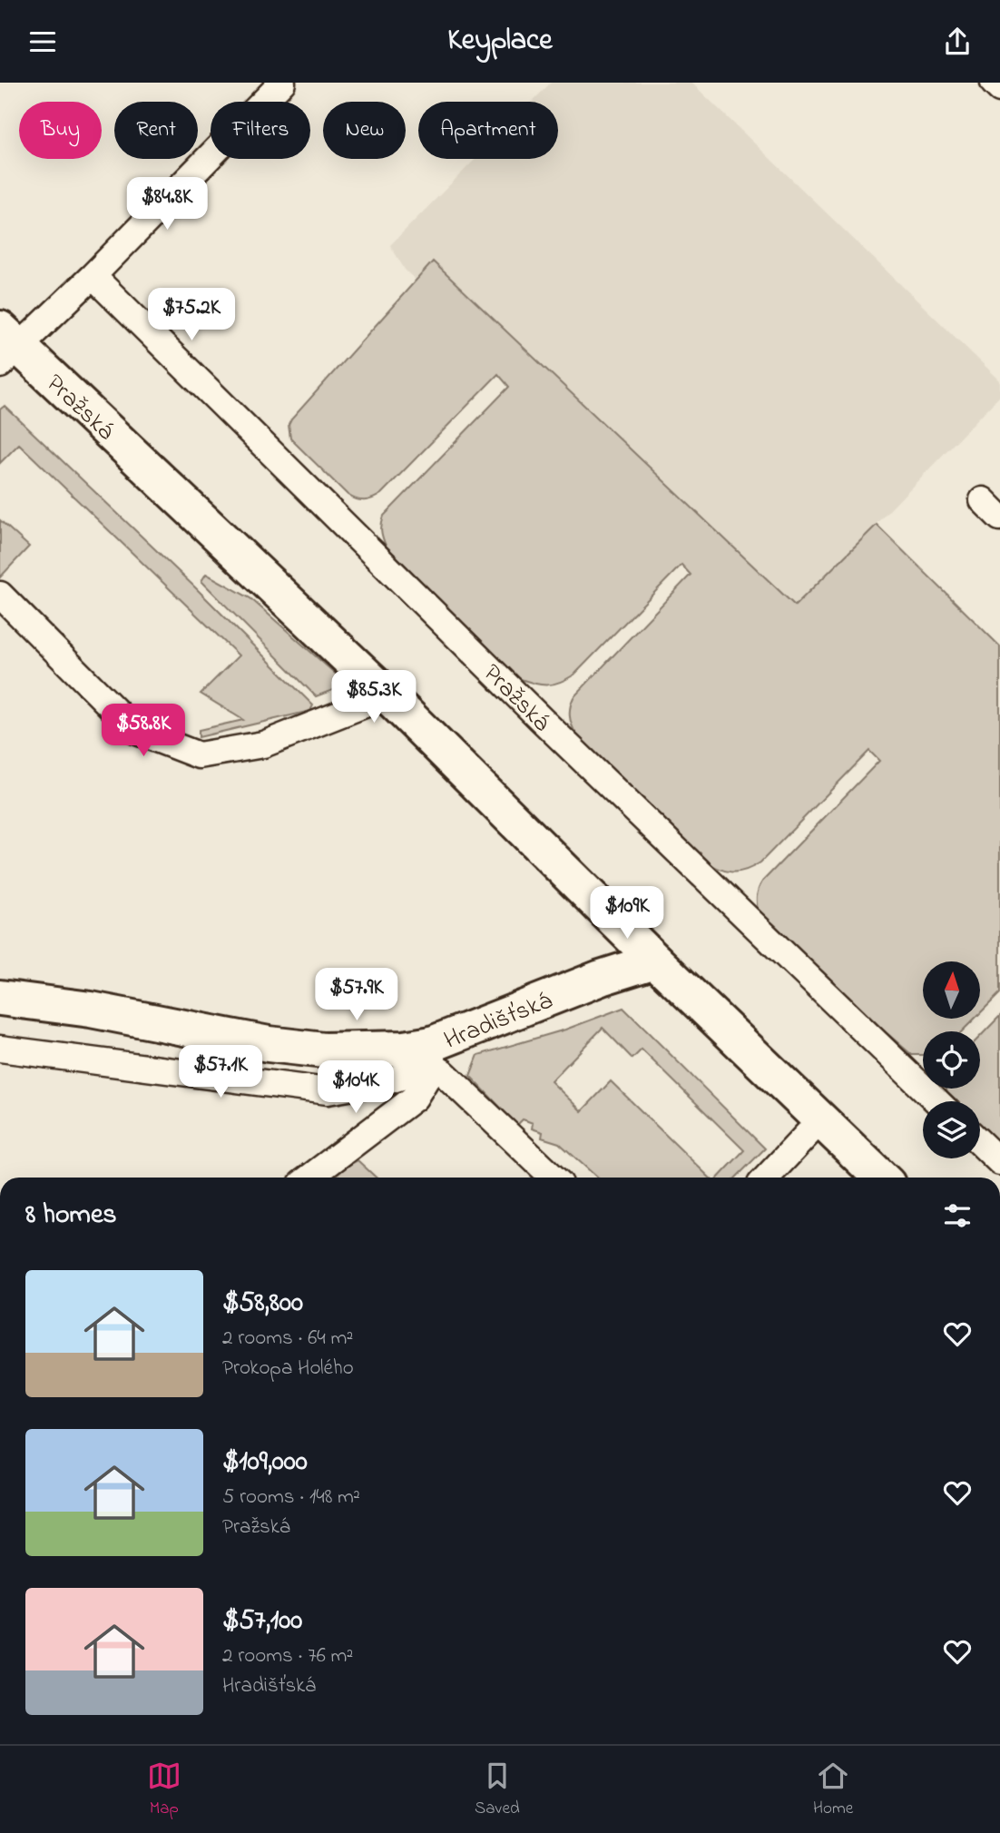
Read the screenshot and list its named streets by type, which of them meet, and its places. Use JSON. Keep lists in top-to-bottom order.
{
  "streets": {
    "main road": ["Pražská", "Hradišťská"]
  },
  "crossings": [
    ["Pražská", "Hradišťská"]
  ],
  "north": "top",
  "page": {
    "header": "Keyplace",
    "chip": [
      "Buy",
      "Rent",
      "Filters",
      "New",
      "Apartment"
    ],
    "price": [
      "$84.8K",
      "$75.2K",
      "$85.3K",
      "$58.8K",
      "$109K",
      "$57.9K",
      "$57.1K",
      "$104K"
    ],
    "heading": "8 homes",
    "list": [
      {
        "name": "$58,800",
        "note": "2 rooms · 64 m² · Prokopa Holého"
      },
      {
        "name": "$109,000",
        "note": "5 rooms · 148 m² · Pražská"
      },
      {
        "name": "$57,100",
        "note": "2 rooms · 76 m² · Hradišťská"
      }
    ],
    "tabs": ["Map", "Saved", "Home"]
  }
}
